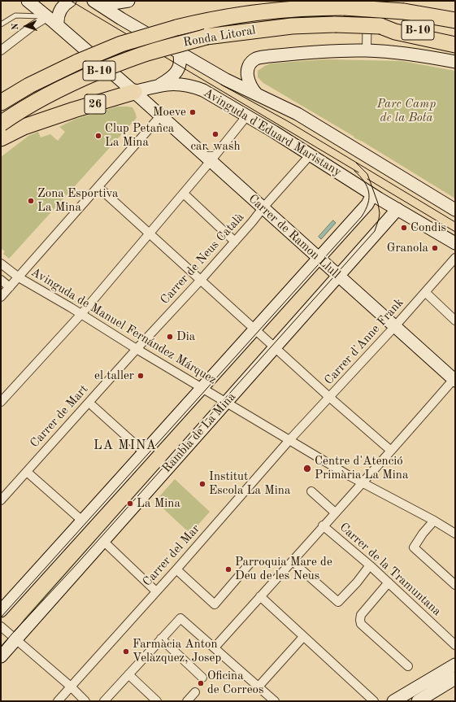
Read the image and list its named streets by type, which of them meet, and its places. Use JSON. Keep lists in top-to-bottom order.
{
  "streets": {
    "highway": ["B-10", "Ronda Litoral", "26"],
    "street": [
      "Avinguda d'Eduard Maristany",
      "Carrer de Ramon Llull",
      "Carrer de Neus Català",
      "Avinguda de Manuel Fernández Márquez",
      "Carrer d'Anne Frank",
      "Carrer de Mart",
      "Rambla de La Mina",
      "Carrer del Mar",
      "Carrer de la Tramuntana"
    ]
  },
  "crossings": [
    ["26", "Avinguda d'Eduard Maristany"],
    ["26", "Carrer de Ramon Llull"],
    ["Avinguda d'Eduard Maristany", "Carrer de Ramon Llull"],
    ["Avinguda d'Eduard Maristany", "Carrer de Neus Català"],
    ["Avinguda d'Eduard Maristany", "Rambla de La Mina"],
    ["Carrer de Ramon Llull", "Carrer de Neus Català"],
    ["Carrer de Ramon Llull", "Carrer d'Anne Frank"],
    ["Carrer de Ramon Llull", "Rambla de La Mina"],
    ["Carrer de Neus Català", "Avinguda de Manuel Fernández Márquez"],
    ["Carrer de Neus Català", "Carrer de Mart"],
    ["Avinguda de Manuel Fernández Márquez", "Carrer d'Anne Frank"],
    ["Avinguda de Manuel Fernández Márquez", "Carrer de Mart"],
    ["Avinguda de Manuel Fernández Márquez", "Rambla de La Mina"],
    ["Avinguda de Manuel Fernández Márquez", "Carrer del Mar"],
    ["Carrer d'Anne Frank", "Carrer del Mar"]
  ],
  "districts": ["LA MINA"],
  "parks": ["Parc Camp de la Bota"],
  "places": [
    "Moeve",
    "car_wash",
    "Clup Petanca La Mina",
    "Zona Esportiva La Mina",
    "Condis",
    "Granola",
    "Dia",
    "el taller",
    "Centre d'Atenció Primària La Mina",
    "Institut Escola La Mina",
    "La Mina",
    "Parroquia Mare de Deu de les Neus",
    "Farmàcia Anton Velàzquez, Josep",
    "Oficina de Correos"
  ],
  "north": "left"
}
